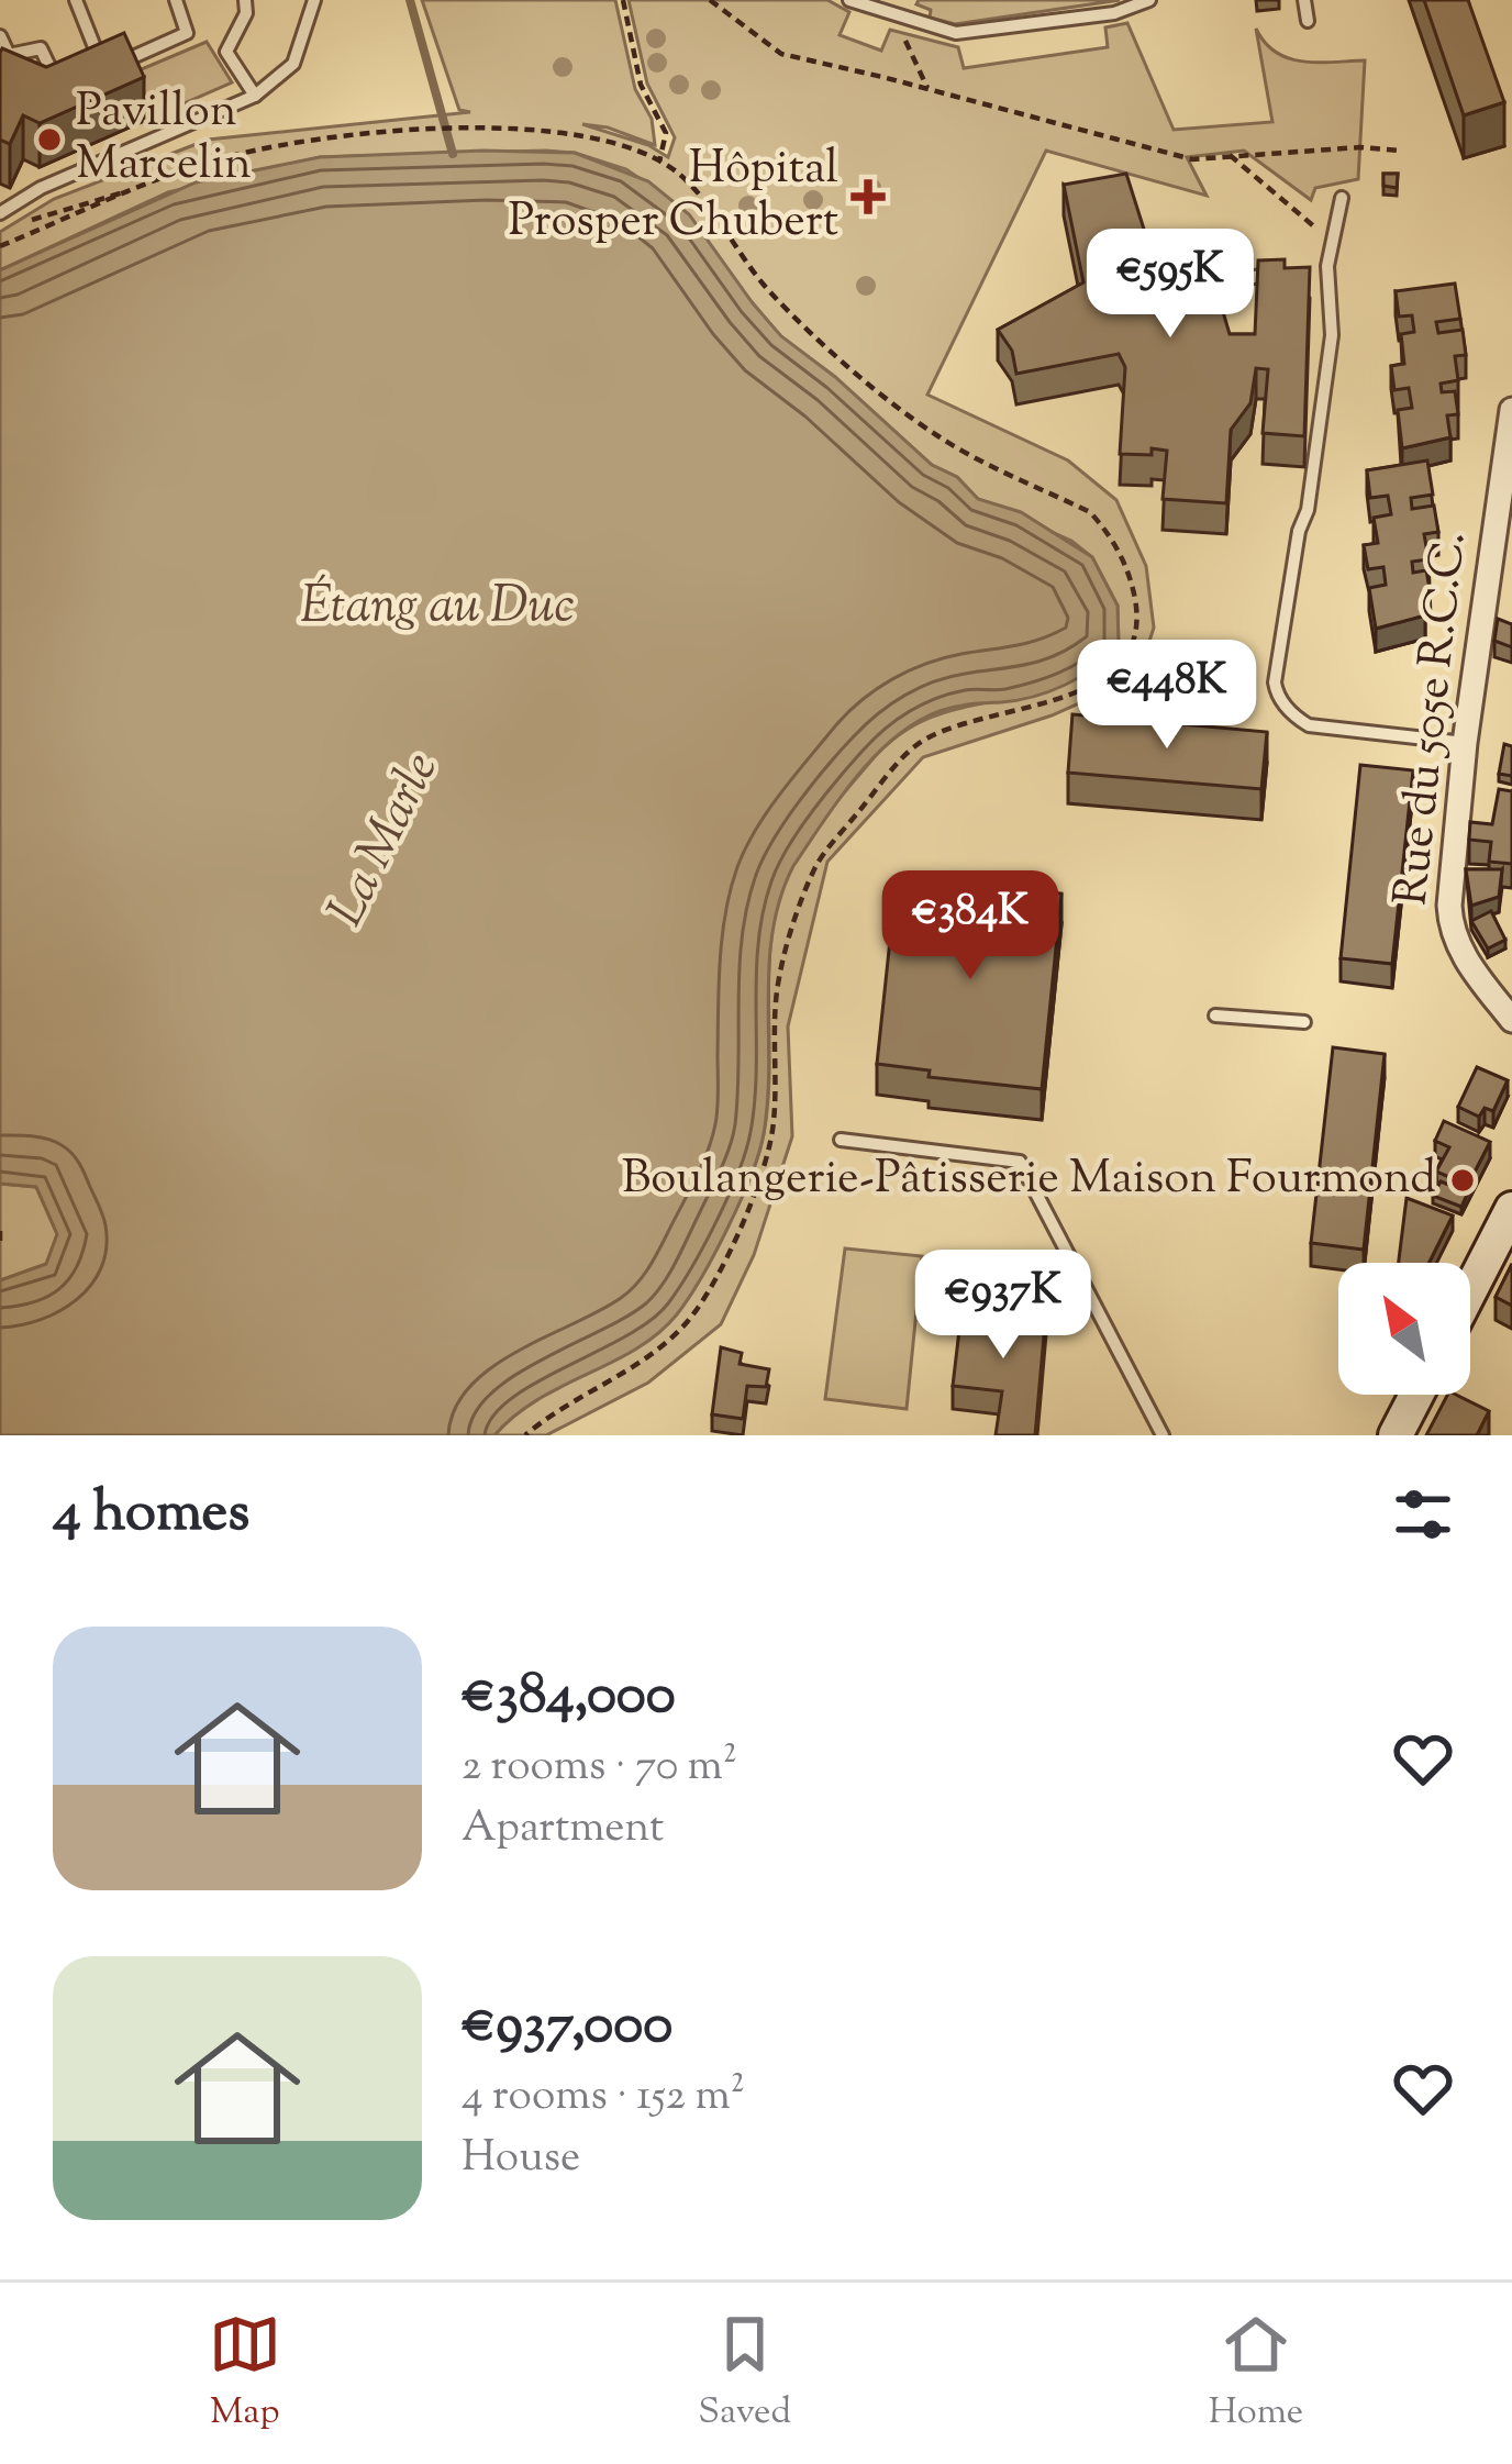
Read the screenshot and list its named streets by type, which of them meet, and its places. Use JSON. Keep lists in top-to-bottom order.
{
  "streets": {
    "street": ["Rue du 505e R.C.C."]
  },
  "water": ["Étang au Duc", "La Marle"],
  "places": {
    "other": ["Pavillon Marcelin", "Boulangerie-Pâtisserie Maison Fourmond"],
    "health": ["Hôpital Prosper Chubert"]
  },
  "north": "top left",
  "page": {
    "price": [
      "€595K",
      "€448K",
      "€384K",
      "€937K"
    ],
    "heading": "4 homes",
    "list": [
      {
        "name": "€384,000",
        "note": "2 rooms · 70 m² · Apartment"
      },
      {
        "name": "€937,000",
        "note": "4 rooms · 152 m² · House"
      }
    ],
    "tabs": ["Map", "Saved", "Home"]
  }
}
